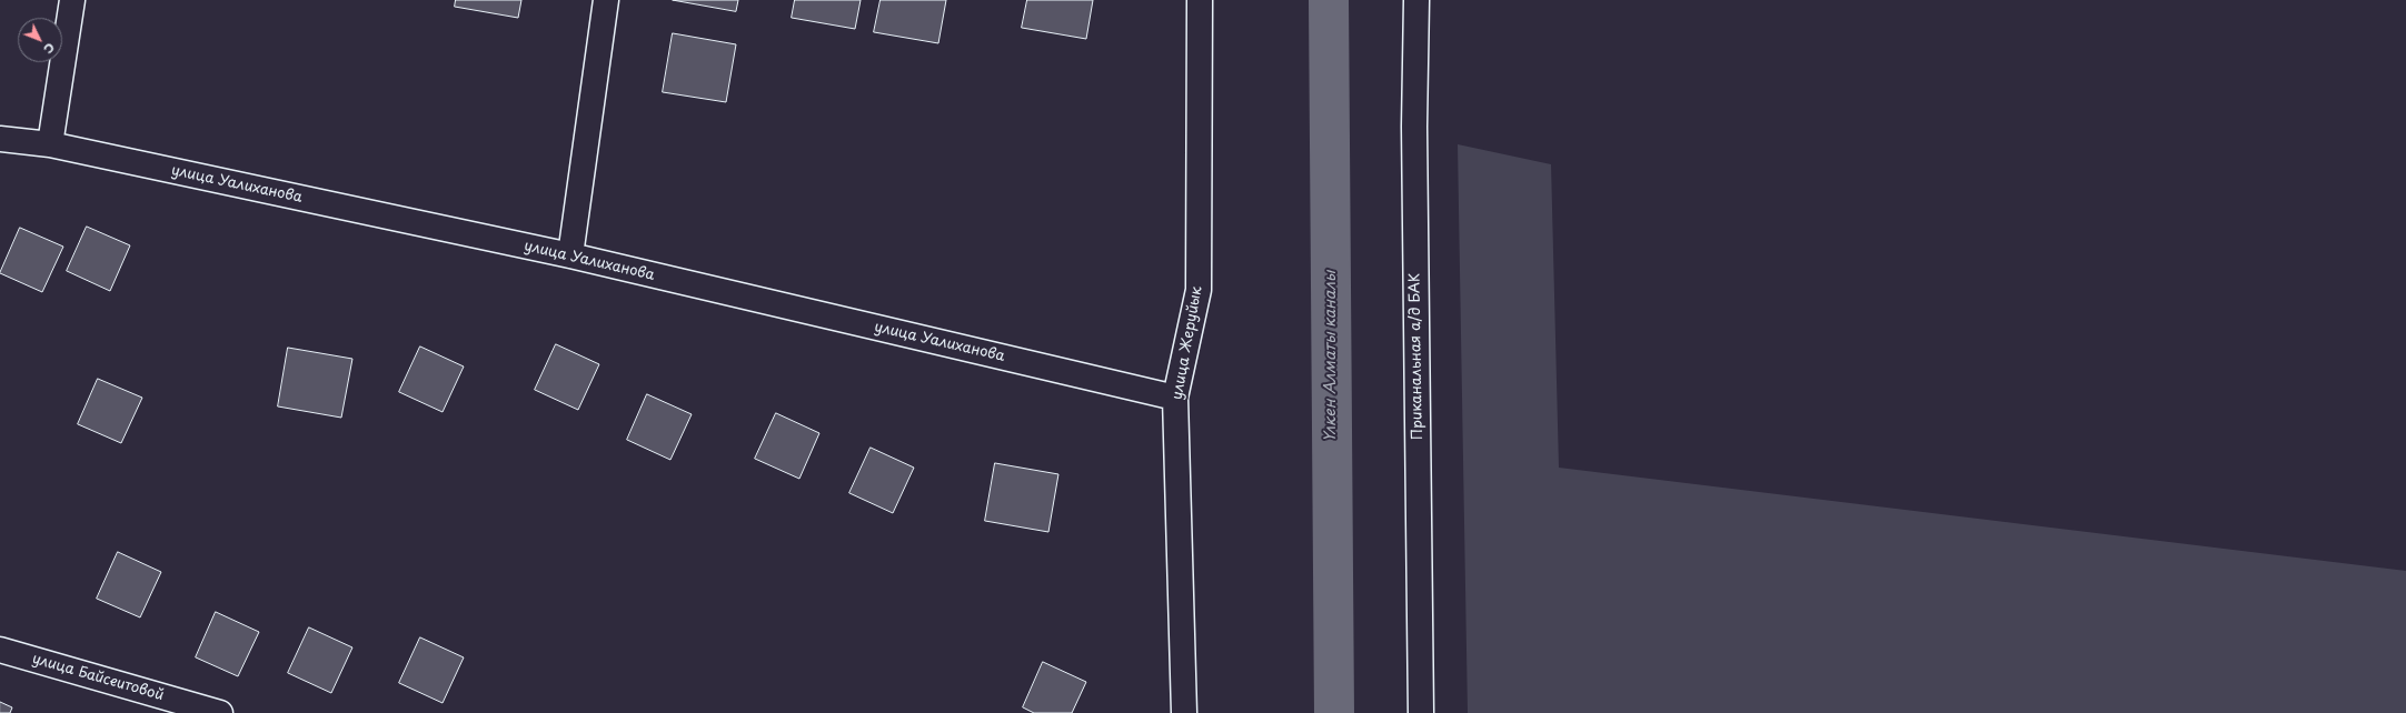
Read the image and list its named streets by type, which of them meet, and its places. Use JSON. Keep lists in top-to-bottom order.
{
  "streets": {
    "street": [
      "улица Уалиханова",
      "улица Жеруйык",
      "Приканальная а/д БАК",
      "улица Байсеитовой"
    ]
  },
  "crossings": [
    ["улица Уалиханова", "улица Жеруйык"]
  ],
  "water": ["Үлкен Алматы каналы"],
  "north": "bottom right"
}
